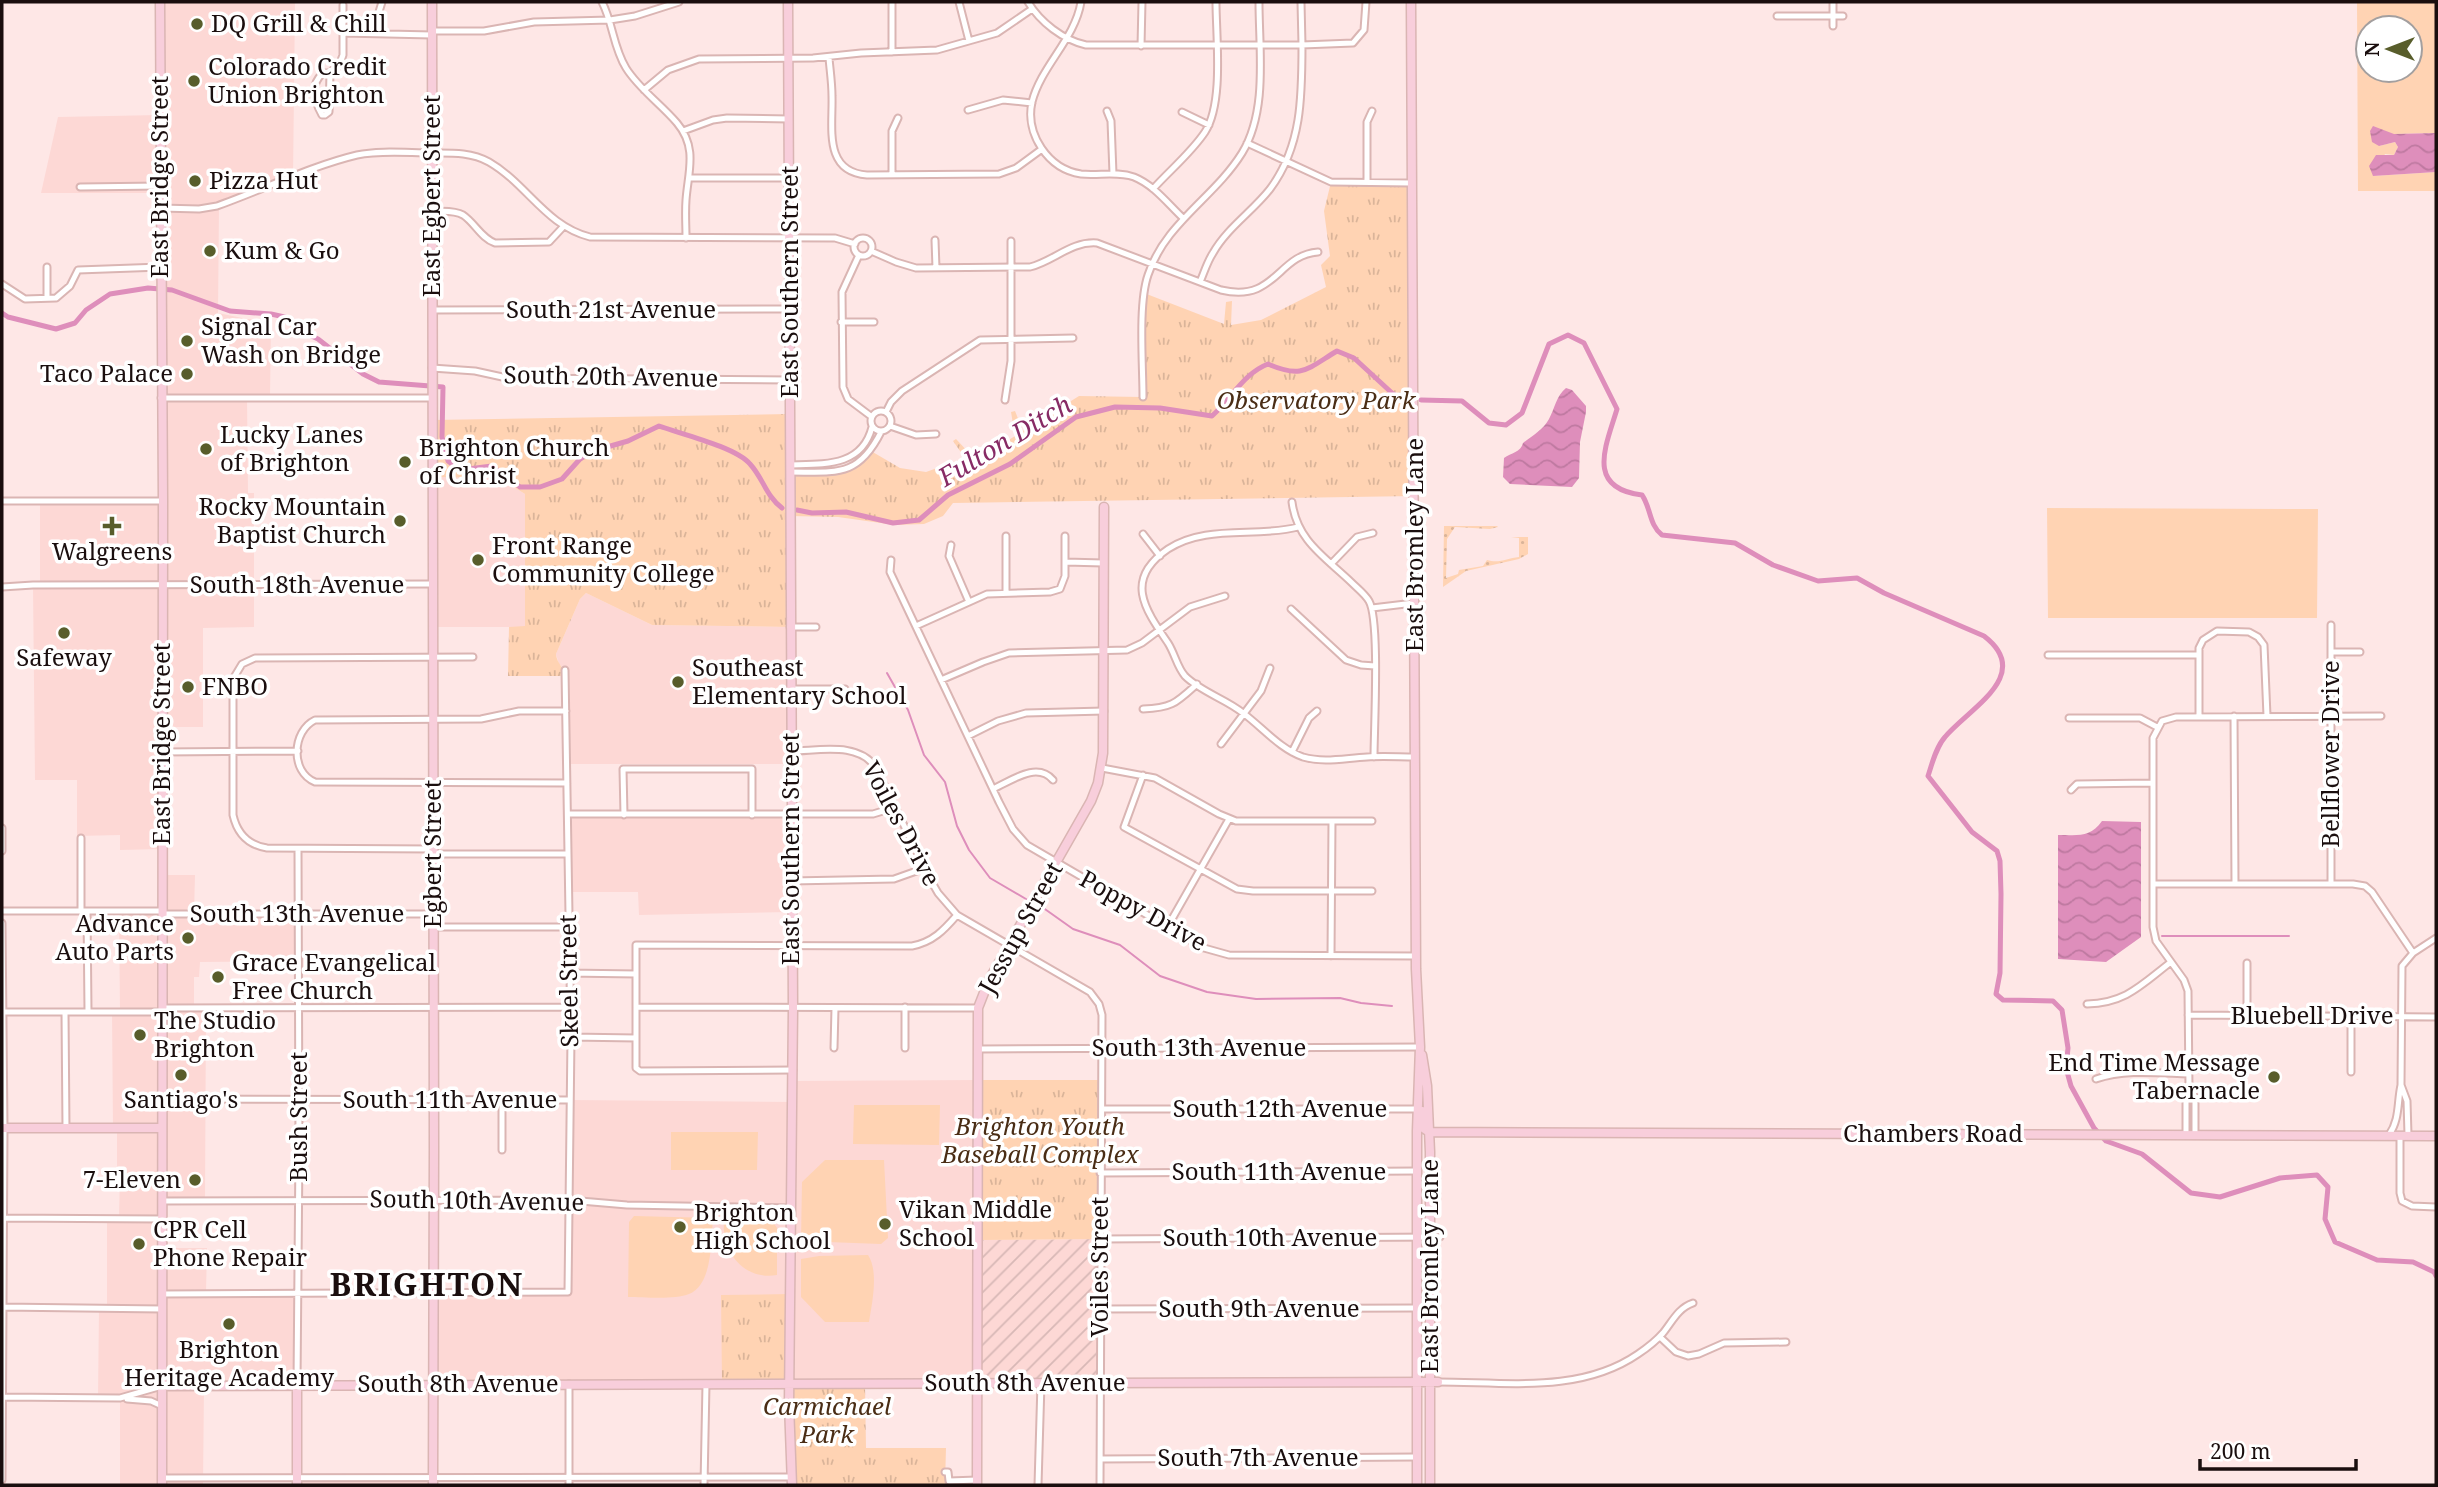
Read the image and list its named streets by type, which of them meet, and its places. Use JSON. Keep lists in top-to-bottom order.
{
  "streets": {
    "street": [
      "East Bridge Street",
      "East Egbert Street",
      "East Southern Street",
      "South 21st Avenue",
      "South 20th Avenue",
      "East Bromley Lane",
      "South 18th Avenue",
      "Bellflower Drive",
      "Voiles Drive",
      "Egbert Street",
      "Poppy Drive",
      "South 13th Avenue",
      "Jessup Street",
      "Skeel Street",
      "Bluebell Drive",
      "South 11th Avenue",
      "South 12th Avenue",
      "Bush Street",
      "Chambers Road",
      "South 10th Avenue",
      "Voiles Street",
      "South 9th Avenue",
      "South 8th Avenue",
      "South 7th Avenue"
    ]
  },
  "crossings": [
    ["East Bridge Street", "South 18th Avenue"],
    ["East Bridge Street", "South 13th Avenue"],
    ["East Bridge Street", "South 11th Avenue"],
    ["East Bridge Street", "South 10th Avenue"],
    ["East Bridge Street", "South 8th Avenue"],
    ["East Egbert Street", "South 21st Avenue"],
    ["East Egbert Street", "South 20th Avenue"],
    ["East Egbert Street", "Egbert Street"],
    ["East Southern Street", "South 21st Avenue"],
    ["East Southern Street", "South 20th Avenue"],
    ["East Southern Street", "Voiles Drive"],
    ["East Southern Street", "South 10th Avenue"],
    ["East Southern Street", "South 8th Avenue"],
    ["East Bromley Lane", "Poppy Drive"],
    ["East Bromley Lane", "South 13th Avenue"],
    ["East Bromley Lane", "South 11th Avenue"],
    ["East Bromley Lane", "South 12th Avenue"],
    ["East Bromley Lane", "Chambers Road"],
    ["East Bromley Lane", "South 10th Avenue"],
    ["East Bromley Lane", "South 9th Avenue"],
    ["East Bromley Lane", "South 8th Avenue"],
    ["East Bromley Lane", "South 7th Avenue"],
    ["South 18th Avenue", "Egbert Street"],
    ["Voiles Drive", "South 13th Avenue"],
    ["Voiles Drive", "Jessup Street"],
    ["Voiles Drive", "Voiles Street"],
    ["Egbert Street", "South 13th Avenue"],
    ["Egbert Street", "Skeel Street"],
    ["Egbert Street", "South 11th Avenue"],
    ["Egbert Street", "South 10th Avenue"],
    ["Egbert Street", "South 8th Avenue"],
    ["Poppy Drive", "Jessup Street"],
    ["South 13th Avenue", "Jessup Street"],
    ["South 13th Avenue", "Skeel Street"],
    ["South 13th Avenue", "Bush Street"],
    ["South 13th Avenue", "Voiles Street"],
    ["Jessup Street", "South 8th Avenue"],
    ["Skeel Street", "South 11th Avenue"],
    ["Skeel Street", "South 10th Avenue"],
    ["South 11th Avenue", "Bush Street"],
    ["South 11th Avenue", "Voiles Street"],
    ["South 12th Avenue", "Voiles Street"],
    ["Bush Street", "South 10th Avenue"],
    ["Bush Street", "South 8th Avenue"],
    ["South 10th Avenue", "Voiles Street"],
    ["Voiles Street", "South 9th Avenue"],
    ["Voiles Street", "South 8th Avenue"],
    ["Voiles Street", "South 7th Avenue"]
  ],
  "districts": ["BRIGHTON"],
  "water": ["Fulton Ditch"],
  "parks": ["Observatory Park", "Brighton Youth Baseball Complex", "Carmichael Park"],
  "places": {
    "other": [
      "DQ Grill & Chill",
      "Colorado Credit Union Brighton",
      "Pizza Hut",
      "Kum & Go",
      "Signal Car Wash on Bridge",
      "Taco Palace",
      "Lucky Lanes of Brighton",
      "Brighton Church of Christ",
      "Rocky Mountain Baptist Church",
      "Front Range Community College",
      "Safeway",
      "Southeast Elementary School",
      "FNBO",
      "Advance Auto Parts",
      "Grace Evangelical Free Church",
      "The Studio Brighton",
      "Santiago's",
      "End Time Message Tabernacle",
      "7-Eleven",
      "Vikan Middle School",
      "Brighton High School",
      "CPR Cell Phone Repair",
      "Brighton Heritage Academy"
    ],
    "health": ["Walgreens"]
  },
  "scale_bar": "200 m",
  "north": "left"
}
